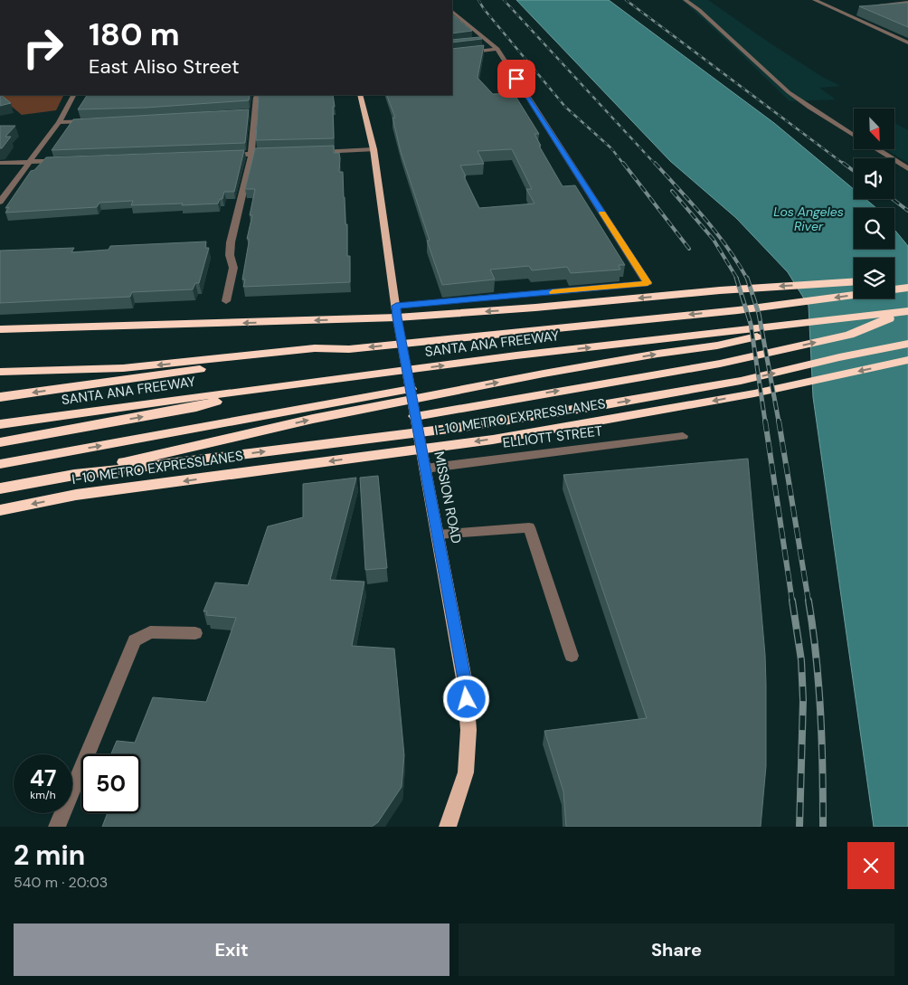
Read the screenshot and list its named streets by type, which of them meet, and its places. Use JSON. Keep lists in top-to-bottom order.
{
  "streets": {
    "highway": ["SANTA ANA FREEWAY", "I-10 METRO EXPRESSLANES"],
    "main road": ["MISSION ROAD"],
    "street": ["ELLIOTT STREET"]
  },
  "crossings": [
    ["ELLIOTT STREET", "MISSION ROAD"]
  ],
  "water": ["Los Angeles River"],
  "north": "bottom right",
  "page": {
    "turn": ["180 m", "East Aliso Street"],
    "speed": "47 km/h",
    "limit": "50",
    "heading": ["2 min", "540 m · 20:03"],
    "buttons": ["Exit", "Share"]
  }
}
